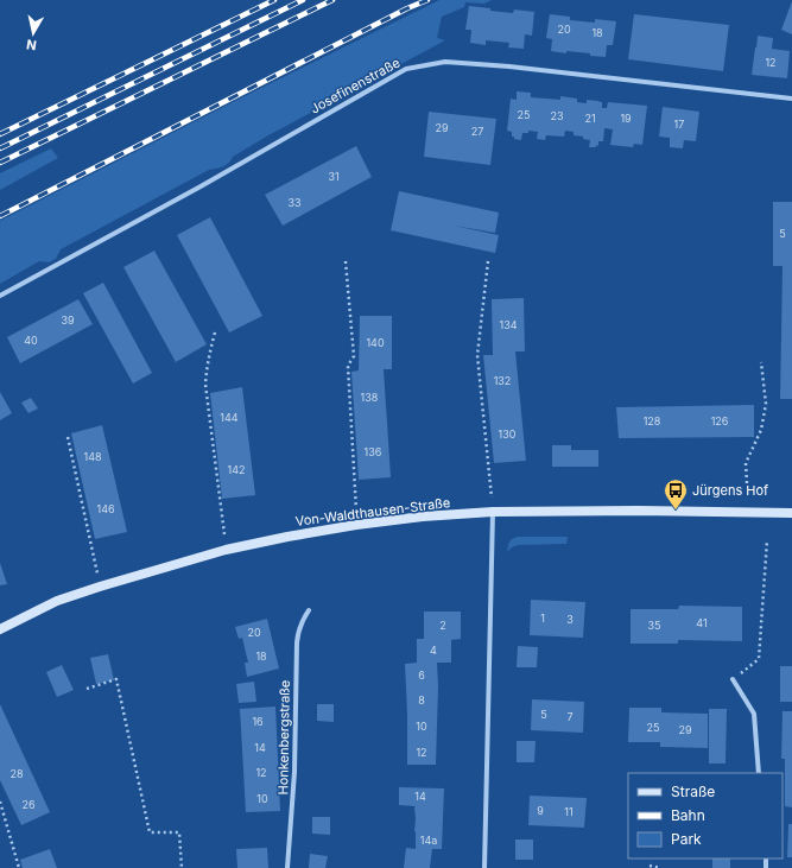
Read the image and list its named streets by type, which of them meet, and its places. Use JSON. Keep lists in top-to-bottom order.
{
  "streets": {
    "street": ["Josefinenstraße", "Von-Waldthausen-Straße", "Honkenbergstraße"]
  },
  "places": {
    "bus stop": ["Jürgens Hof"]
  },
  "house_numbers": [
    "20",
    "18",
    "12",
    "25",
    "23",
    "21",
    "19",
    "17",
    "29",
    "27",
    "31",
    "33",
    "5",
    "39",
    "134",
    "40",
    "140",
    "132",
    "138",
    "144",
    "128",
    "126",
    "130",
    "136",
    "148",
    "142",
    "146",
    "1",
    "3",
    "41",
    "2",
    "35",
    "20",
    "4",
    "18",
    "6",
    "8",
    "5",
    "7",
    "16",
    "10",
    "25",
    "29",
    "14",
    "12",
    "12",
    "28",
    "14",
    "10",
    "26",
    "9",
    "11",
    "14a"
  ],
  "legend": ["Straße", "Bahn", "Park"],
  "north": "bottom"
}
